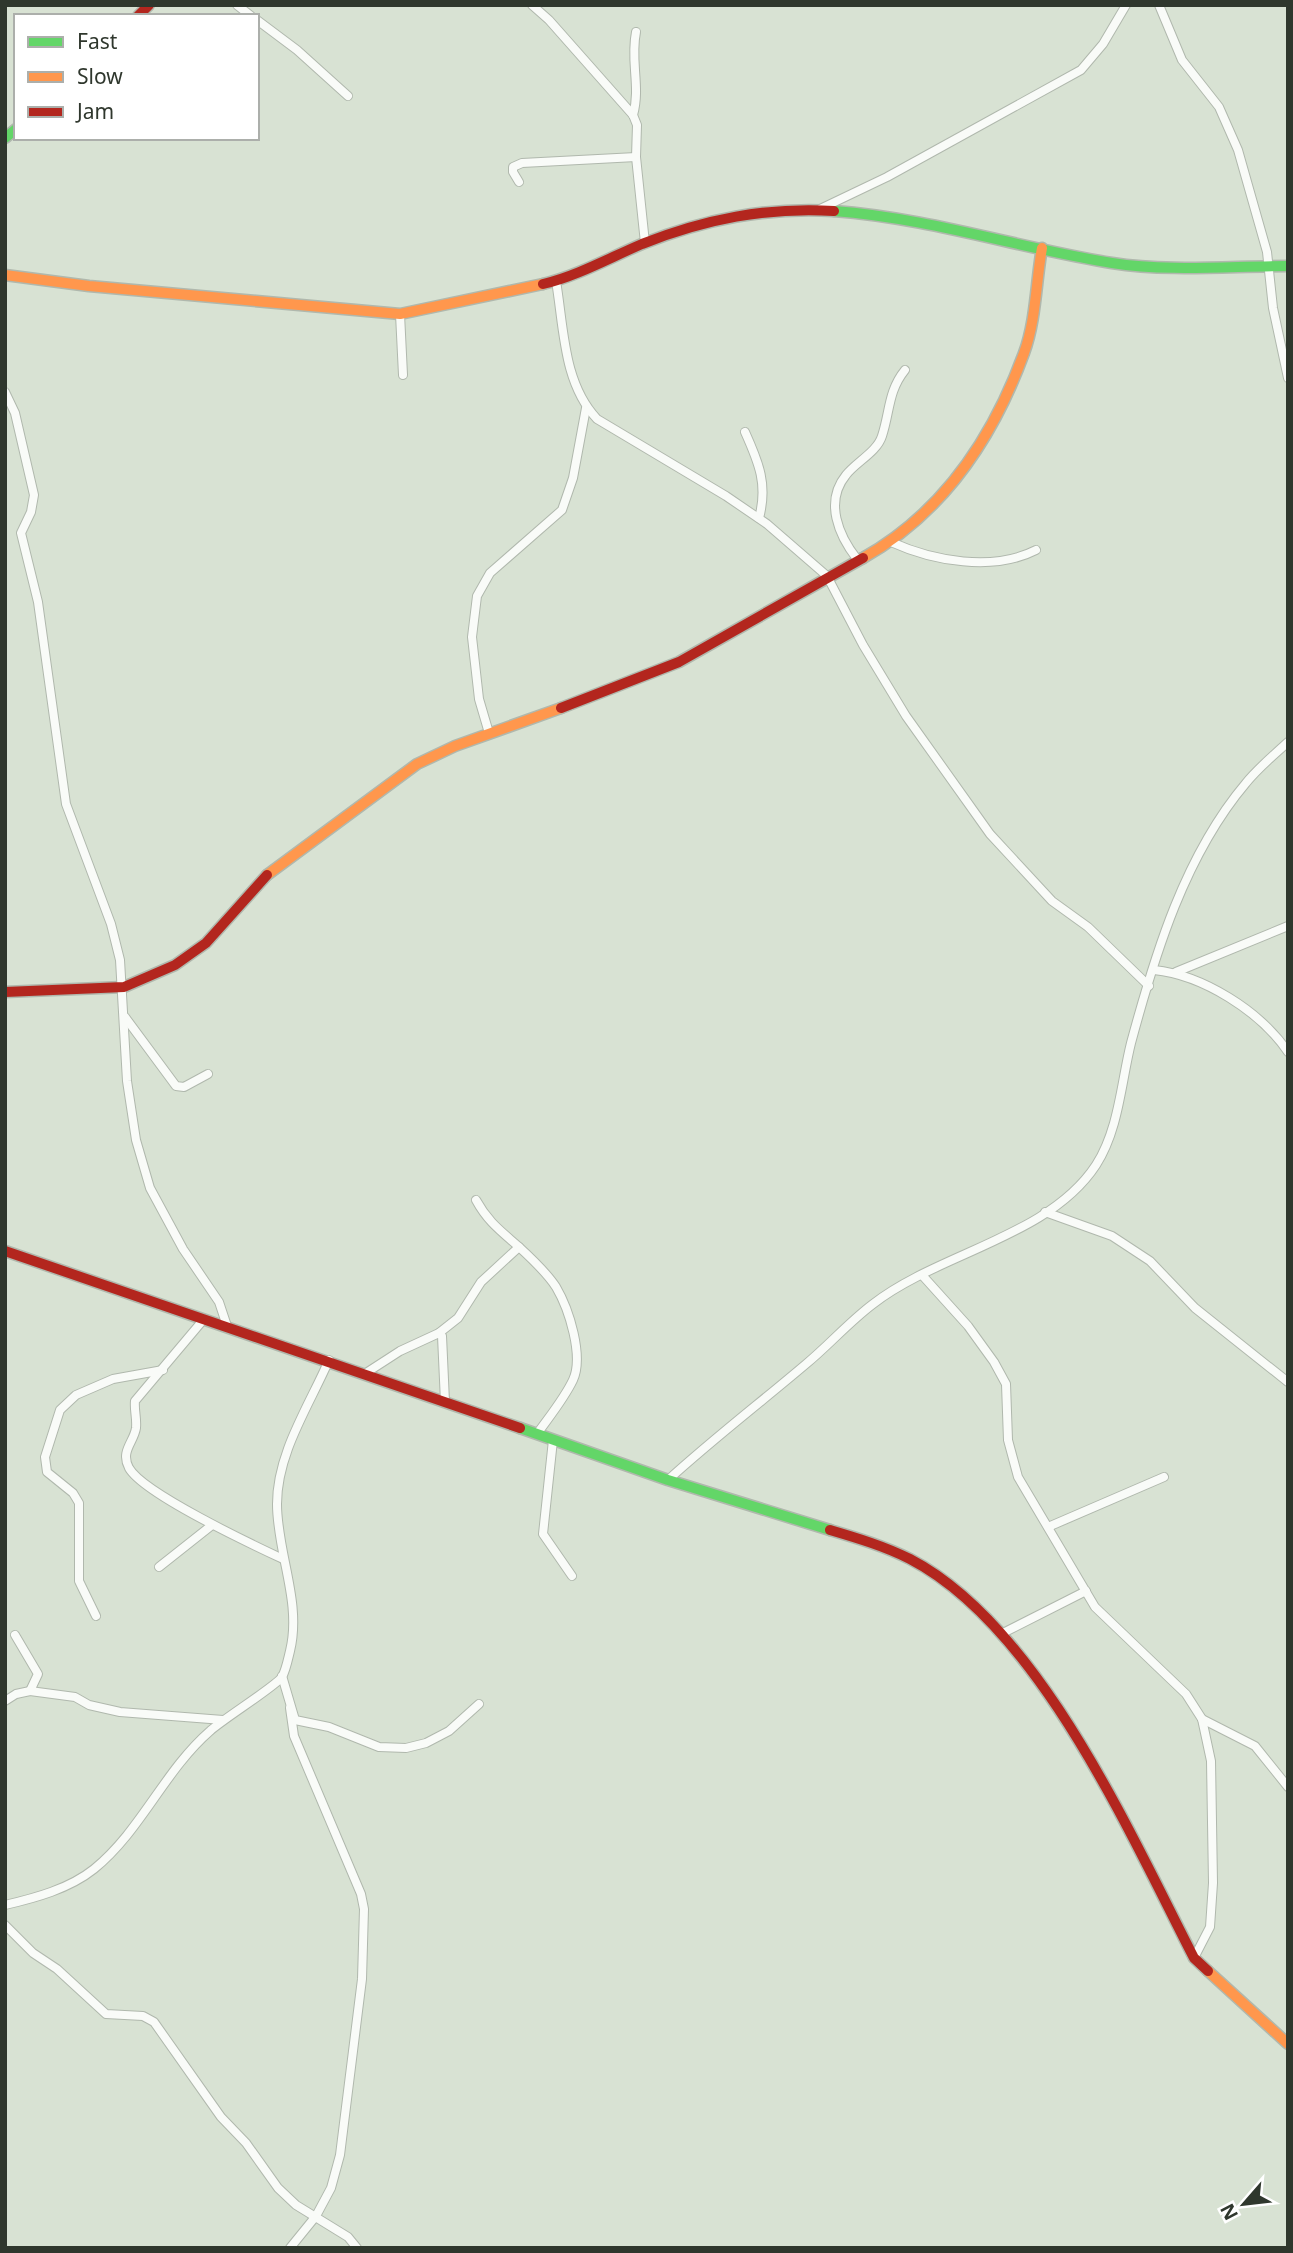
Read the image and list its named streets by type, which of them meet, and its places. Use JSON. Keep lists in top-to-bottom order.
{
  "legend": ["Fast", "Slow", "Jam"],
  "north": "bottom left"
}
